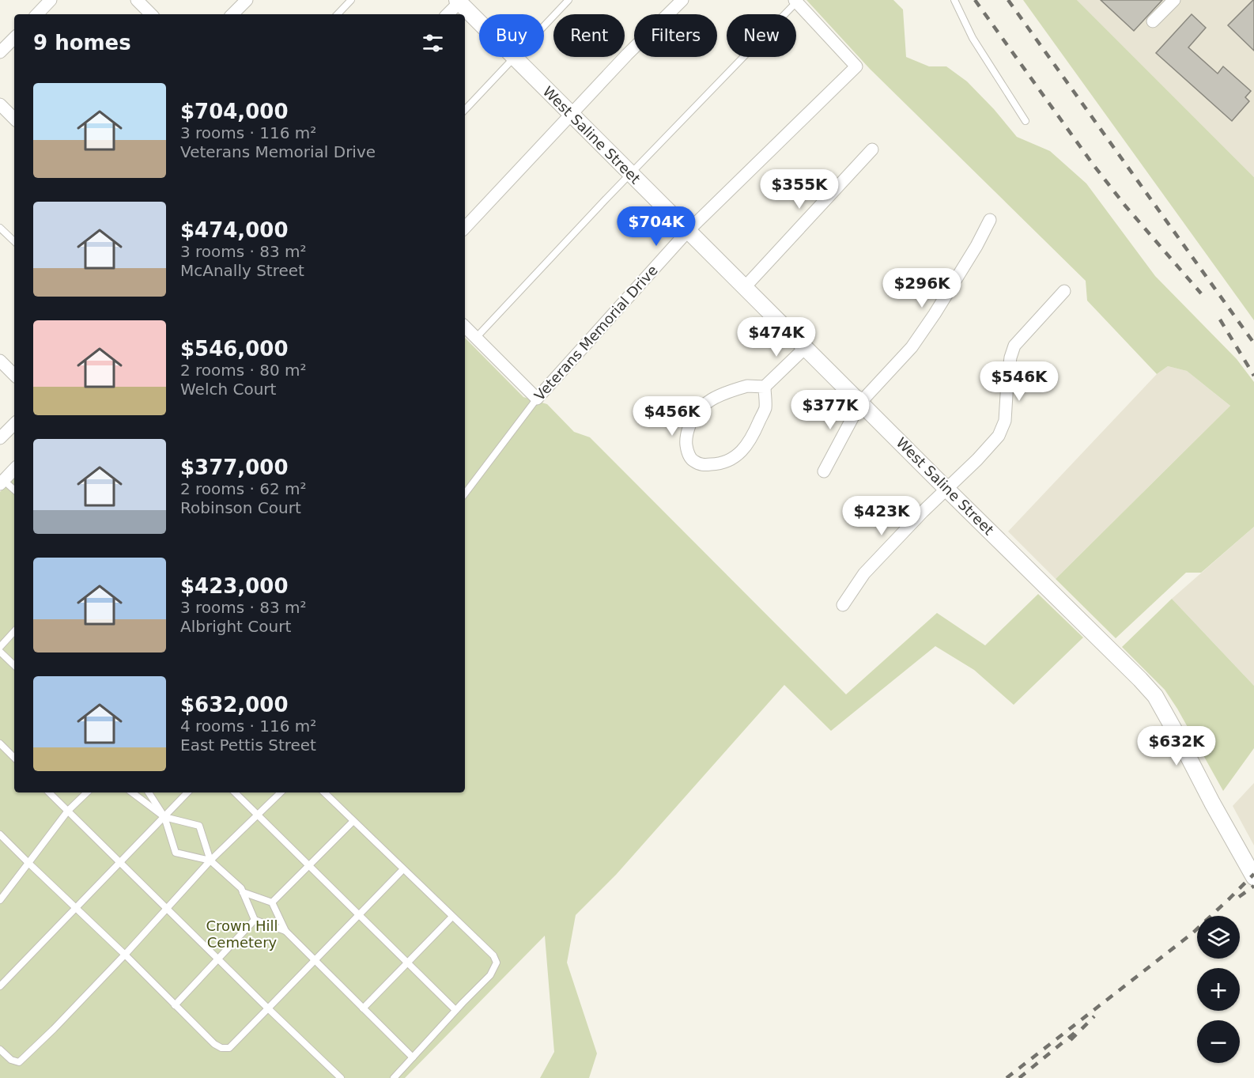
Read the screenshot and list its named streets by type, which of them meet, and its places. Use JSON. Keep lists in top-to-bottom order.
{
  "streets": {
    "street": ["West Saline Street", "Veterans Memorial Drive"]
  },
  "crossings": [
    ["West Saline Street", "Veterans Memorial Drive"]
  ],
  "parks": ["Crown Hill Cemetery"],
  "page": {
    "chip": [
      "Buy",
      "Rent",
      "Filters",
      "New"
    ],
    "heading": "9 homes",
    "list": [
      {
        "name": "$704,000",
        "note": "3 rooms · 116 m² · Veterans Memorial Drive"
      },
      {
        "name": "$474,000",
        "note": "3 rooms · 83 m² · McAnally Street"
      },
      {
        "name": "$546,000",
        "note": "2 rooms · 80 m² · Welch Court"
      },
      {
        "name": "$377,000",
        "note": "2 rooms · 62 m² · Robinson Court"
      },
      {
        "name": "$423,000",
        "note": "3 rooms · 83 m² · Albright Court"
      },
      {
        "name": "$632,000",
        "note": "4 rooms · 116 m² · East Pettis Street"
      }
    ],
    "price": [
      "$355K",
      "$704K",
      "$296K",
      "$474K",
      "$546K",
      "$377K",
      "$456K",
      "$423K",
      "$632K"
    ],
    "map_buttons": ["+", "−"]
  }
}
